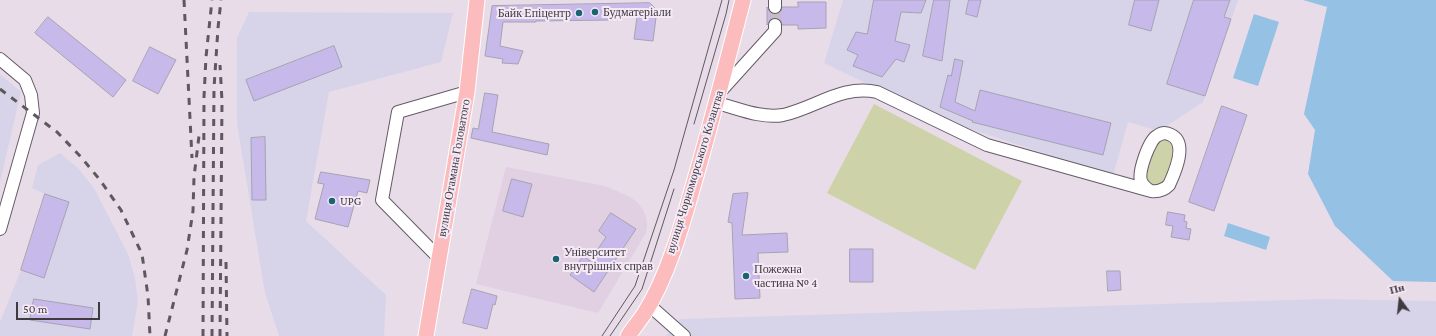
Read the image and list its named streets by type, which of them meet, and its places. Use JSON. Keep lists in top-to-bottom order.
{
  "streets": {
    "main road": ["вулиця Отамана Головатого", "вулиця Чорноморського Козацтва"]
  },
  "places": [
    "Будматеріали",
    "Байк Епіцентр",
    "UPG",
    "Університет внутрішніх справ",
    "Пожежна частина № 4"
  ],
  "scale_bar": "50 m",
  "north": "top"
}
